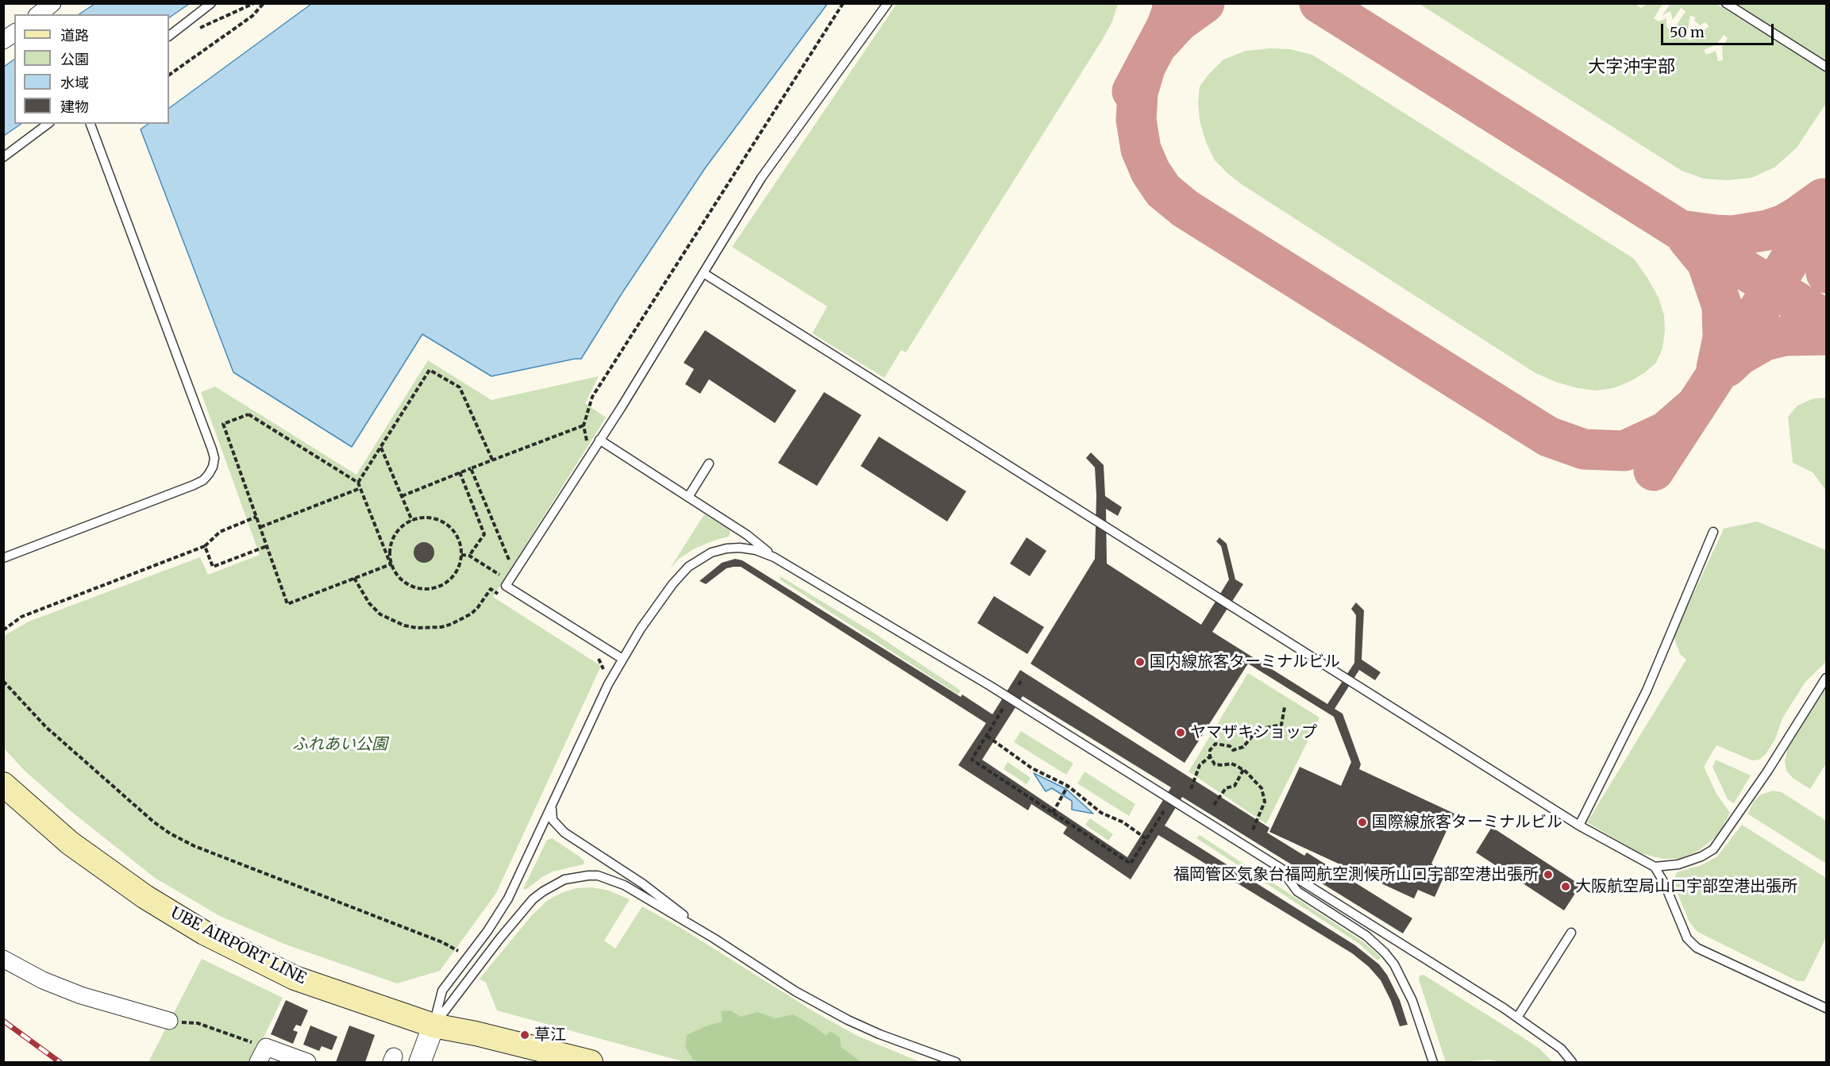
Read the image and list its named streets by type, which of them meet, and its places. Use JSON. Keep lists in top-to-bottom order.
{
  "streets": {
    "main road": ["UBE AIRPORT LINE"]
  },
  "districts": ["大字沖宇部"],
  "parks": ["ふれあい公園"],
  "places": [
    "国内線旅客ターミナルビル",
    "ヤマザキショップ",
    "国際線旅客ターミナルビル",
    "福岡管区気象台福岡航空測候所山口宇部空港出張所",
    "大阪航空局山口宇部空港出張所",
    "草江"
  ],
  "legend": [
    "道路",
    "公園",
    "水域",
    "建物"
  ],
  "scale_bar": "50 m"
}
